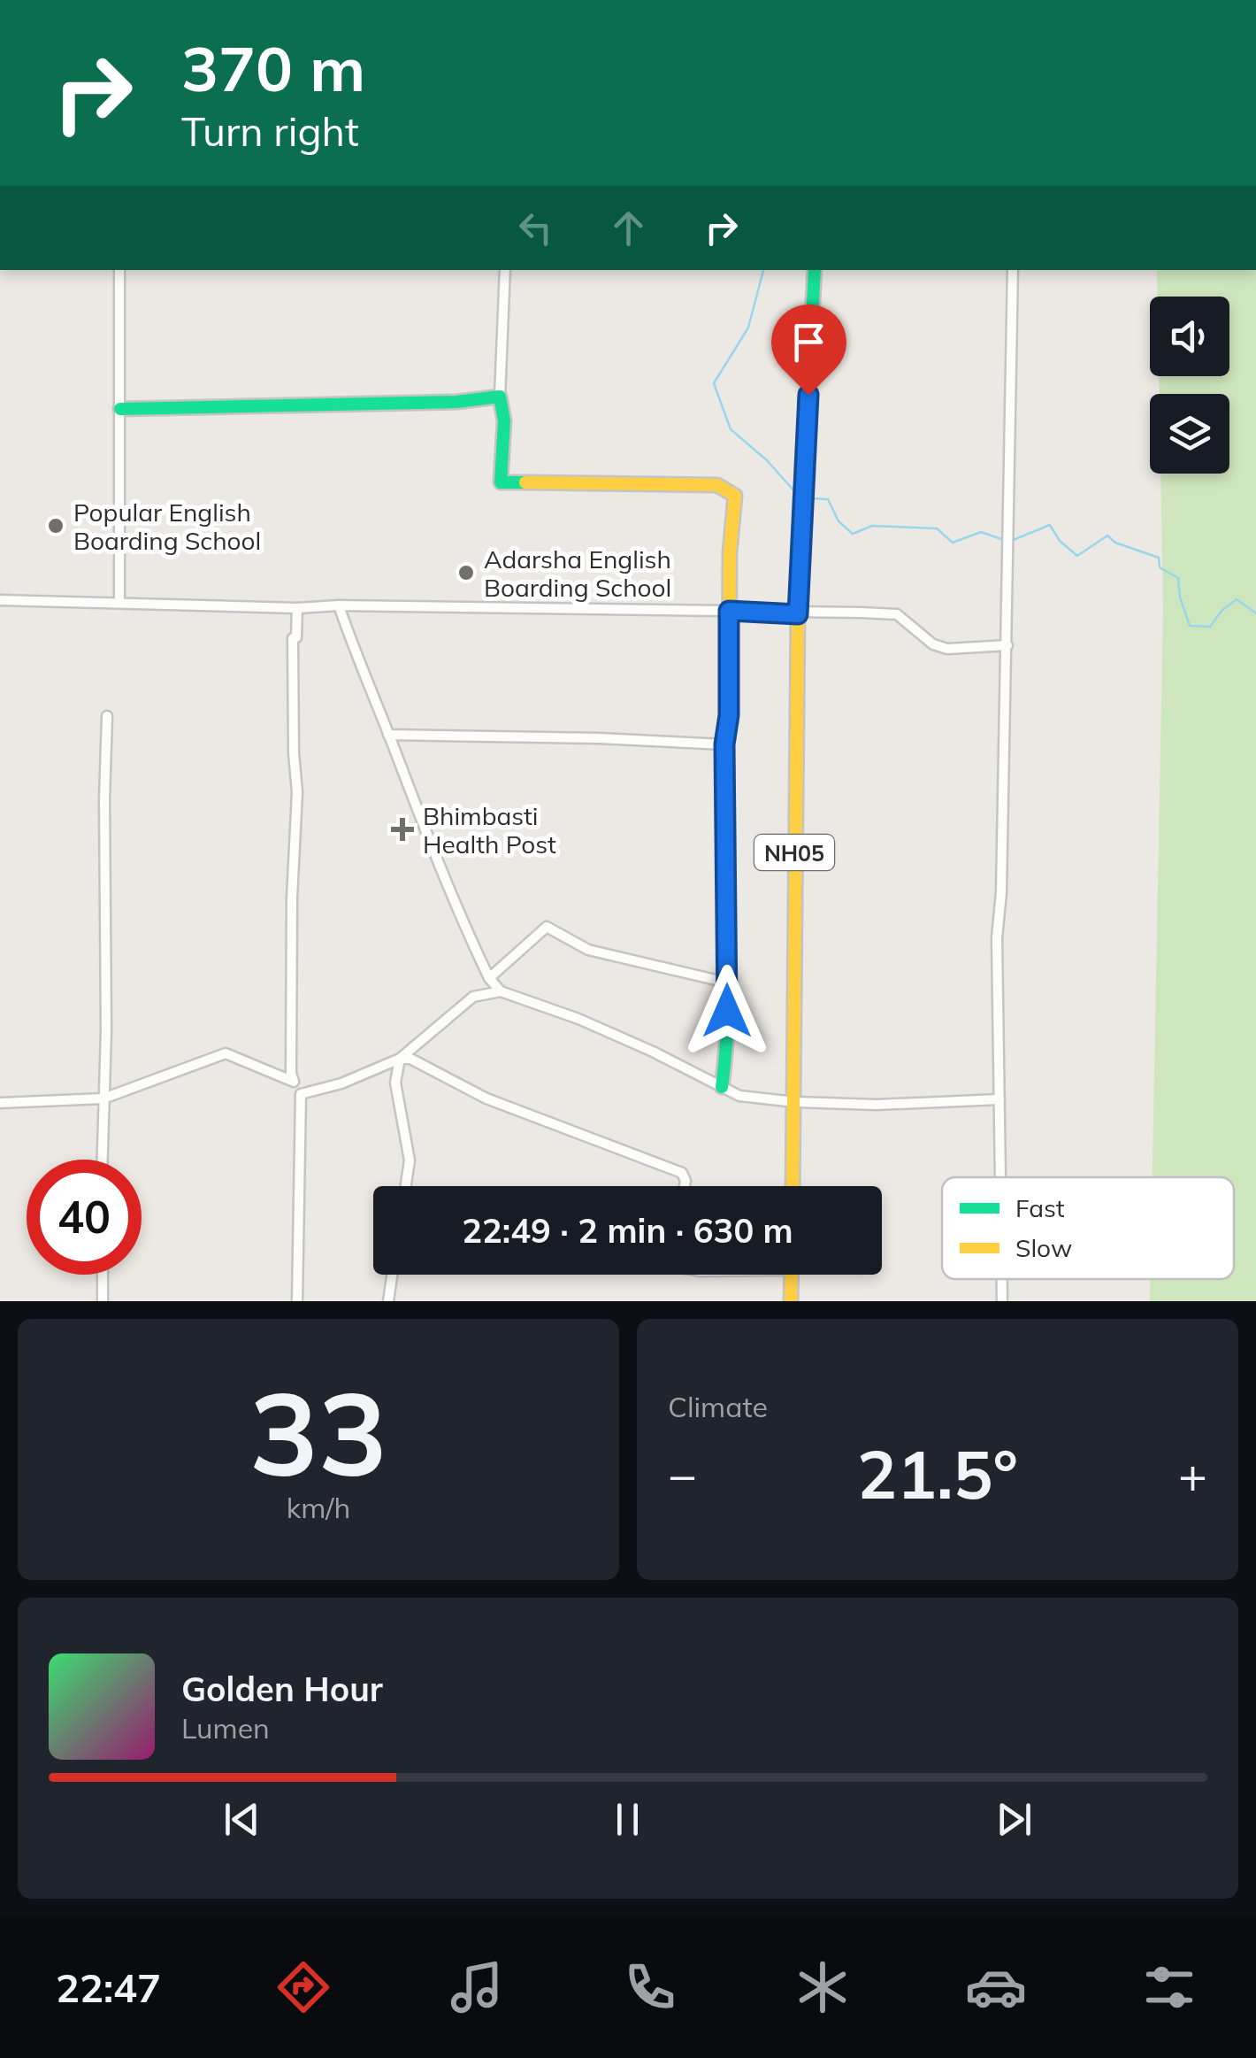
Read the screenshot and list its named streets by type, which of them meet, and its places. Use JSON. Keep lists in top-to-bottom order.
{
  "streets": {
    "street": ["NH05"]
  },
  "places": {
    "other": ["Popular English Boarding School", "Adarsha English Boarding School"],
    "health": ["Bhimbasti Health Post"]
  },
  "legend": ["Fast", "Slow"],
  "page": {
    "turn": ["370 m", "Turn right"],
    "limit": "40",
    "trip": "22:49 · 2 min · 630 m",
    "tile": [
      ["33", "km/h"],
      "Climate"
    ],
    "heat": ["−", "21.5°", "+"],
    "song": ["Golden Hour", "Lumen"],
    "tabs": "22:47"
  }
}
